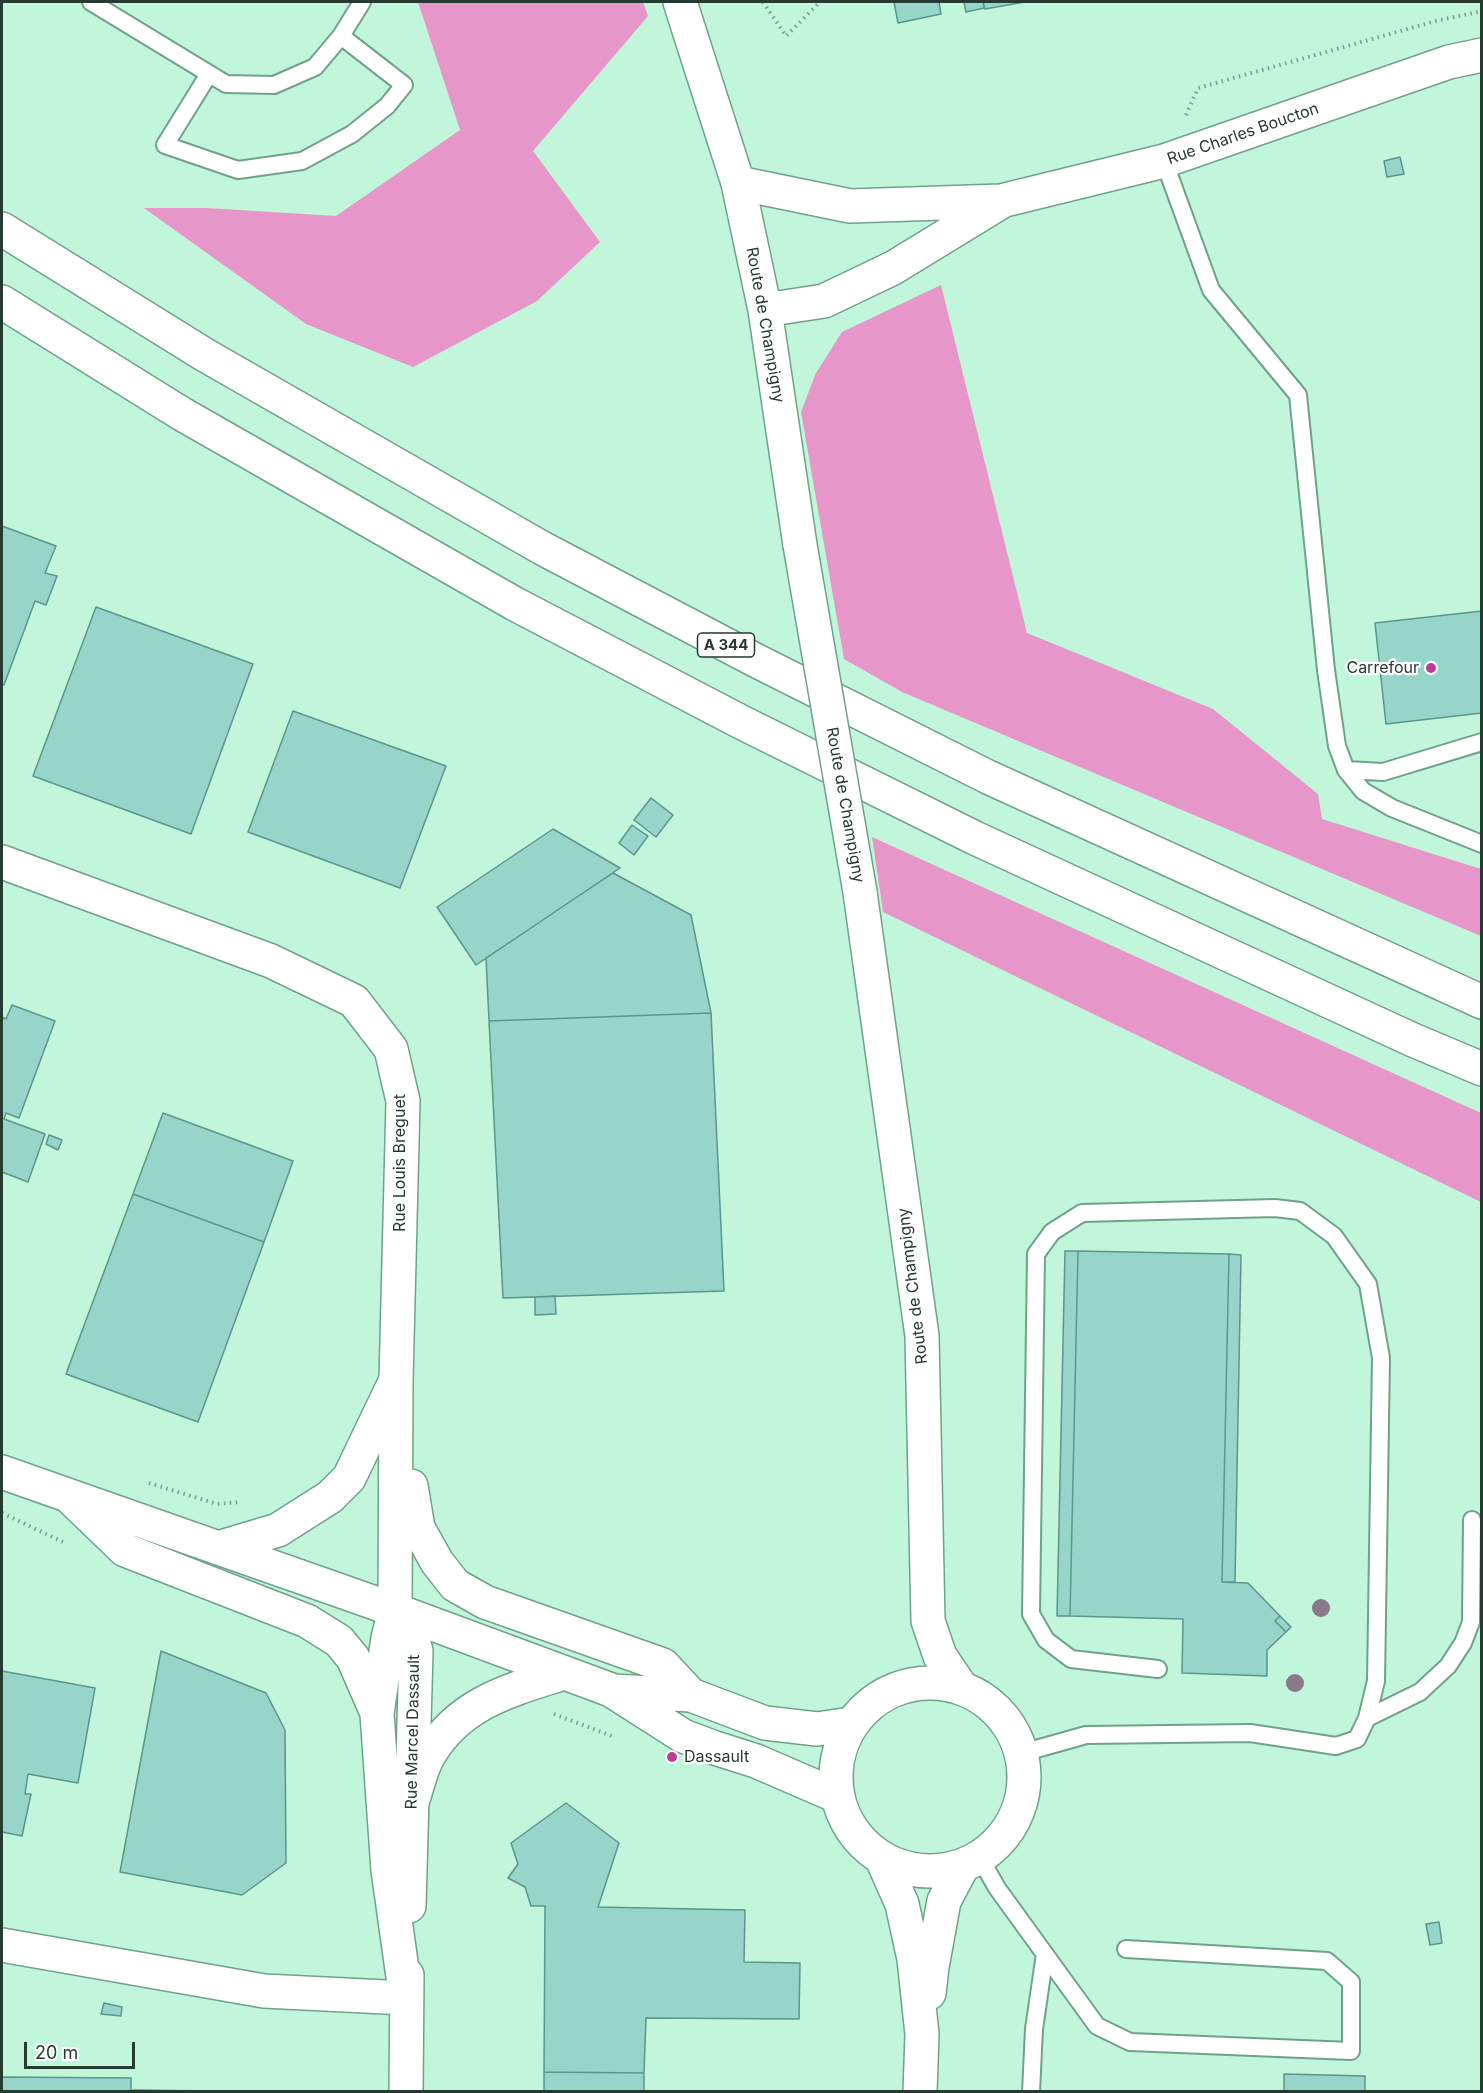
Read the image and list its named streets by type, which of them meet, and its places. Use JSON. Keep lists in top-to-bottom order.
{
  "streets": {
    "main road": [
      "Rue Charles Boucton",
      "Route de Champigny",
      "A 344",
      "Rue Louis Breguet",
      "Rue Marcel Dassault"
    ]
  },
  "crossings": [
    ["Rue Charles Boucton", "Route de Champigny"],
    ["Rue Louis Breguet", "Rue Marcel Dassault"]
  ],
  "places": ["Carrefour", "Dassault"],
  "scale_bar": "20 m"
}
